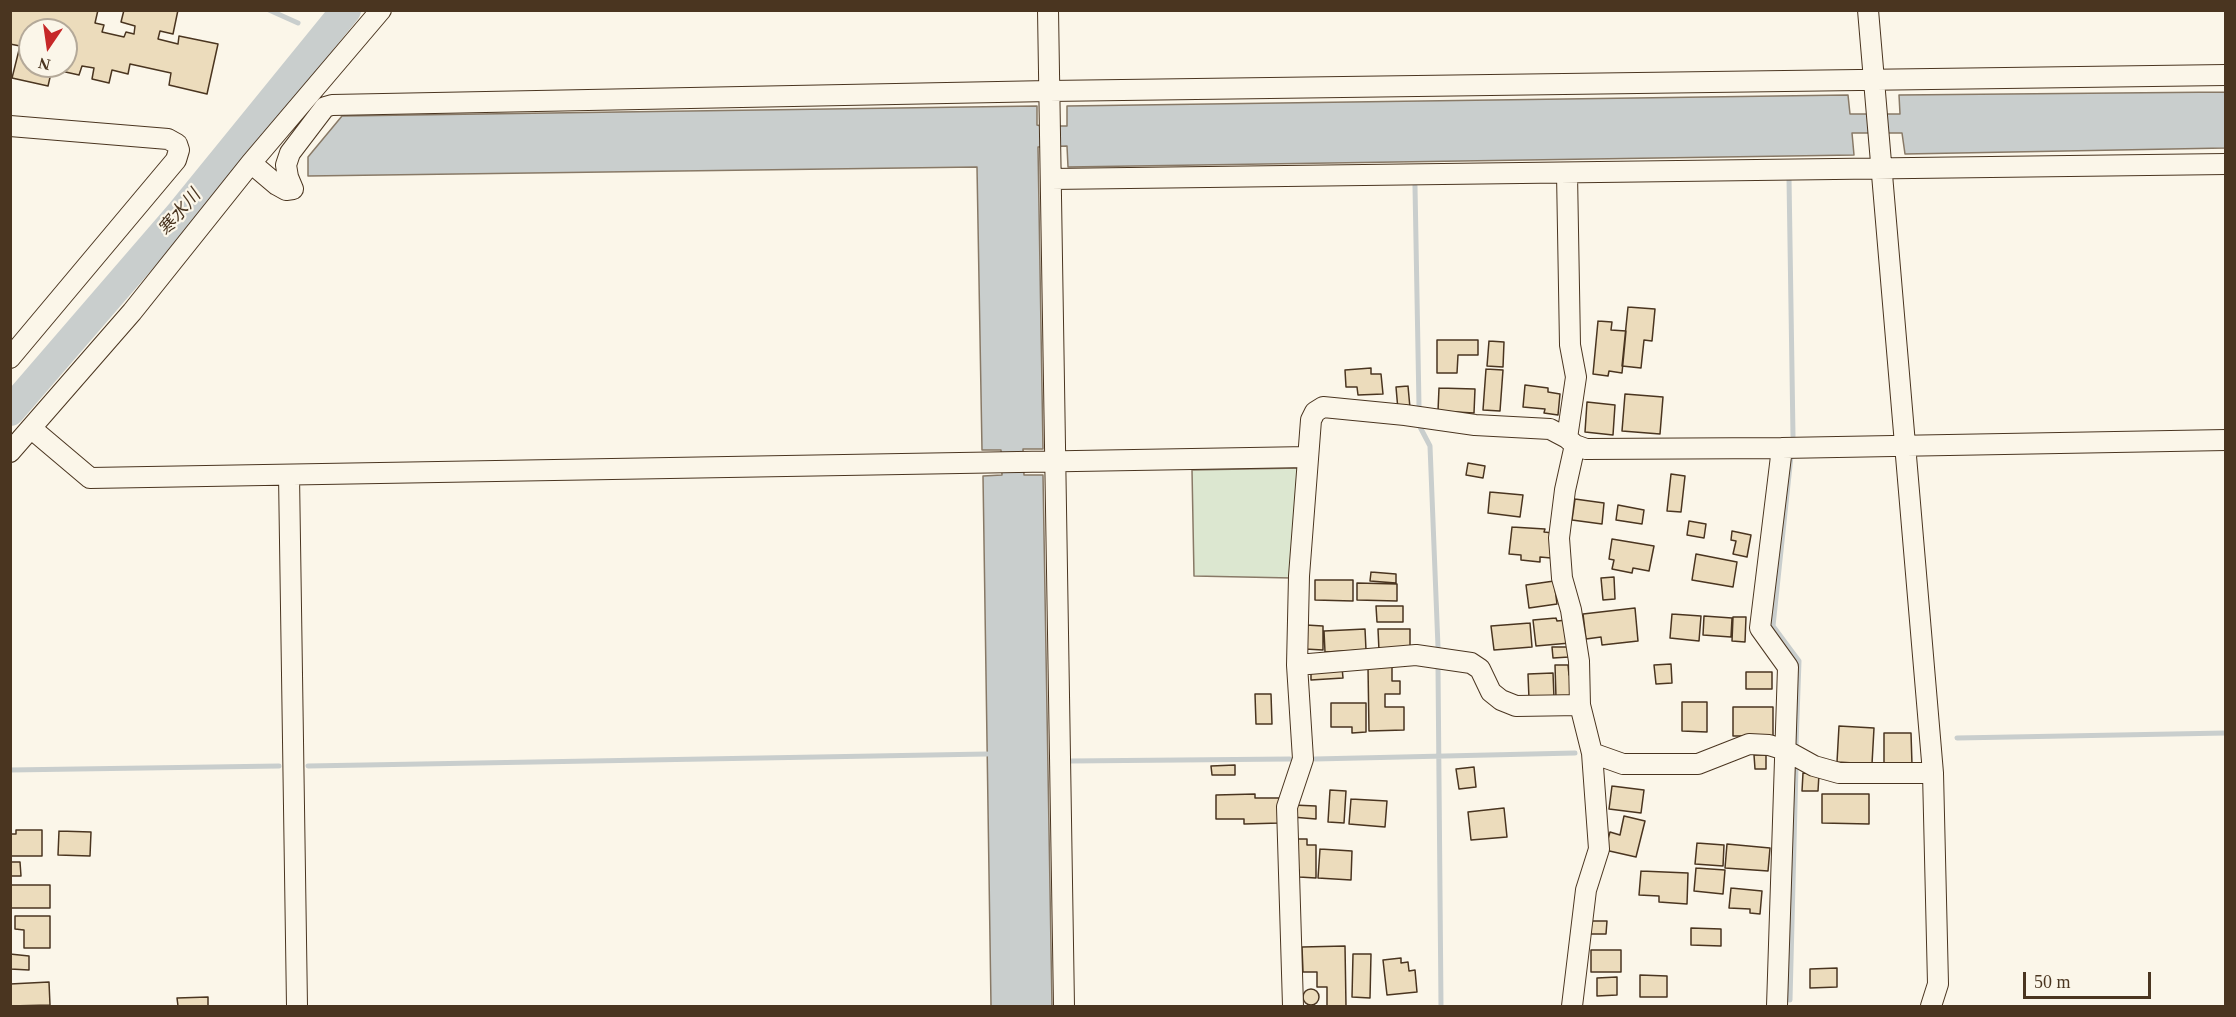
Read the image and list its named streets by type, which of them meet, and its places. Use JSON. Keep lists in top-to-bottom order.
{
  "water": ["寒水川"],
  "scale_bar": "50 m",
  "north": "bottom"
}
